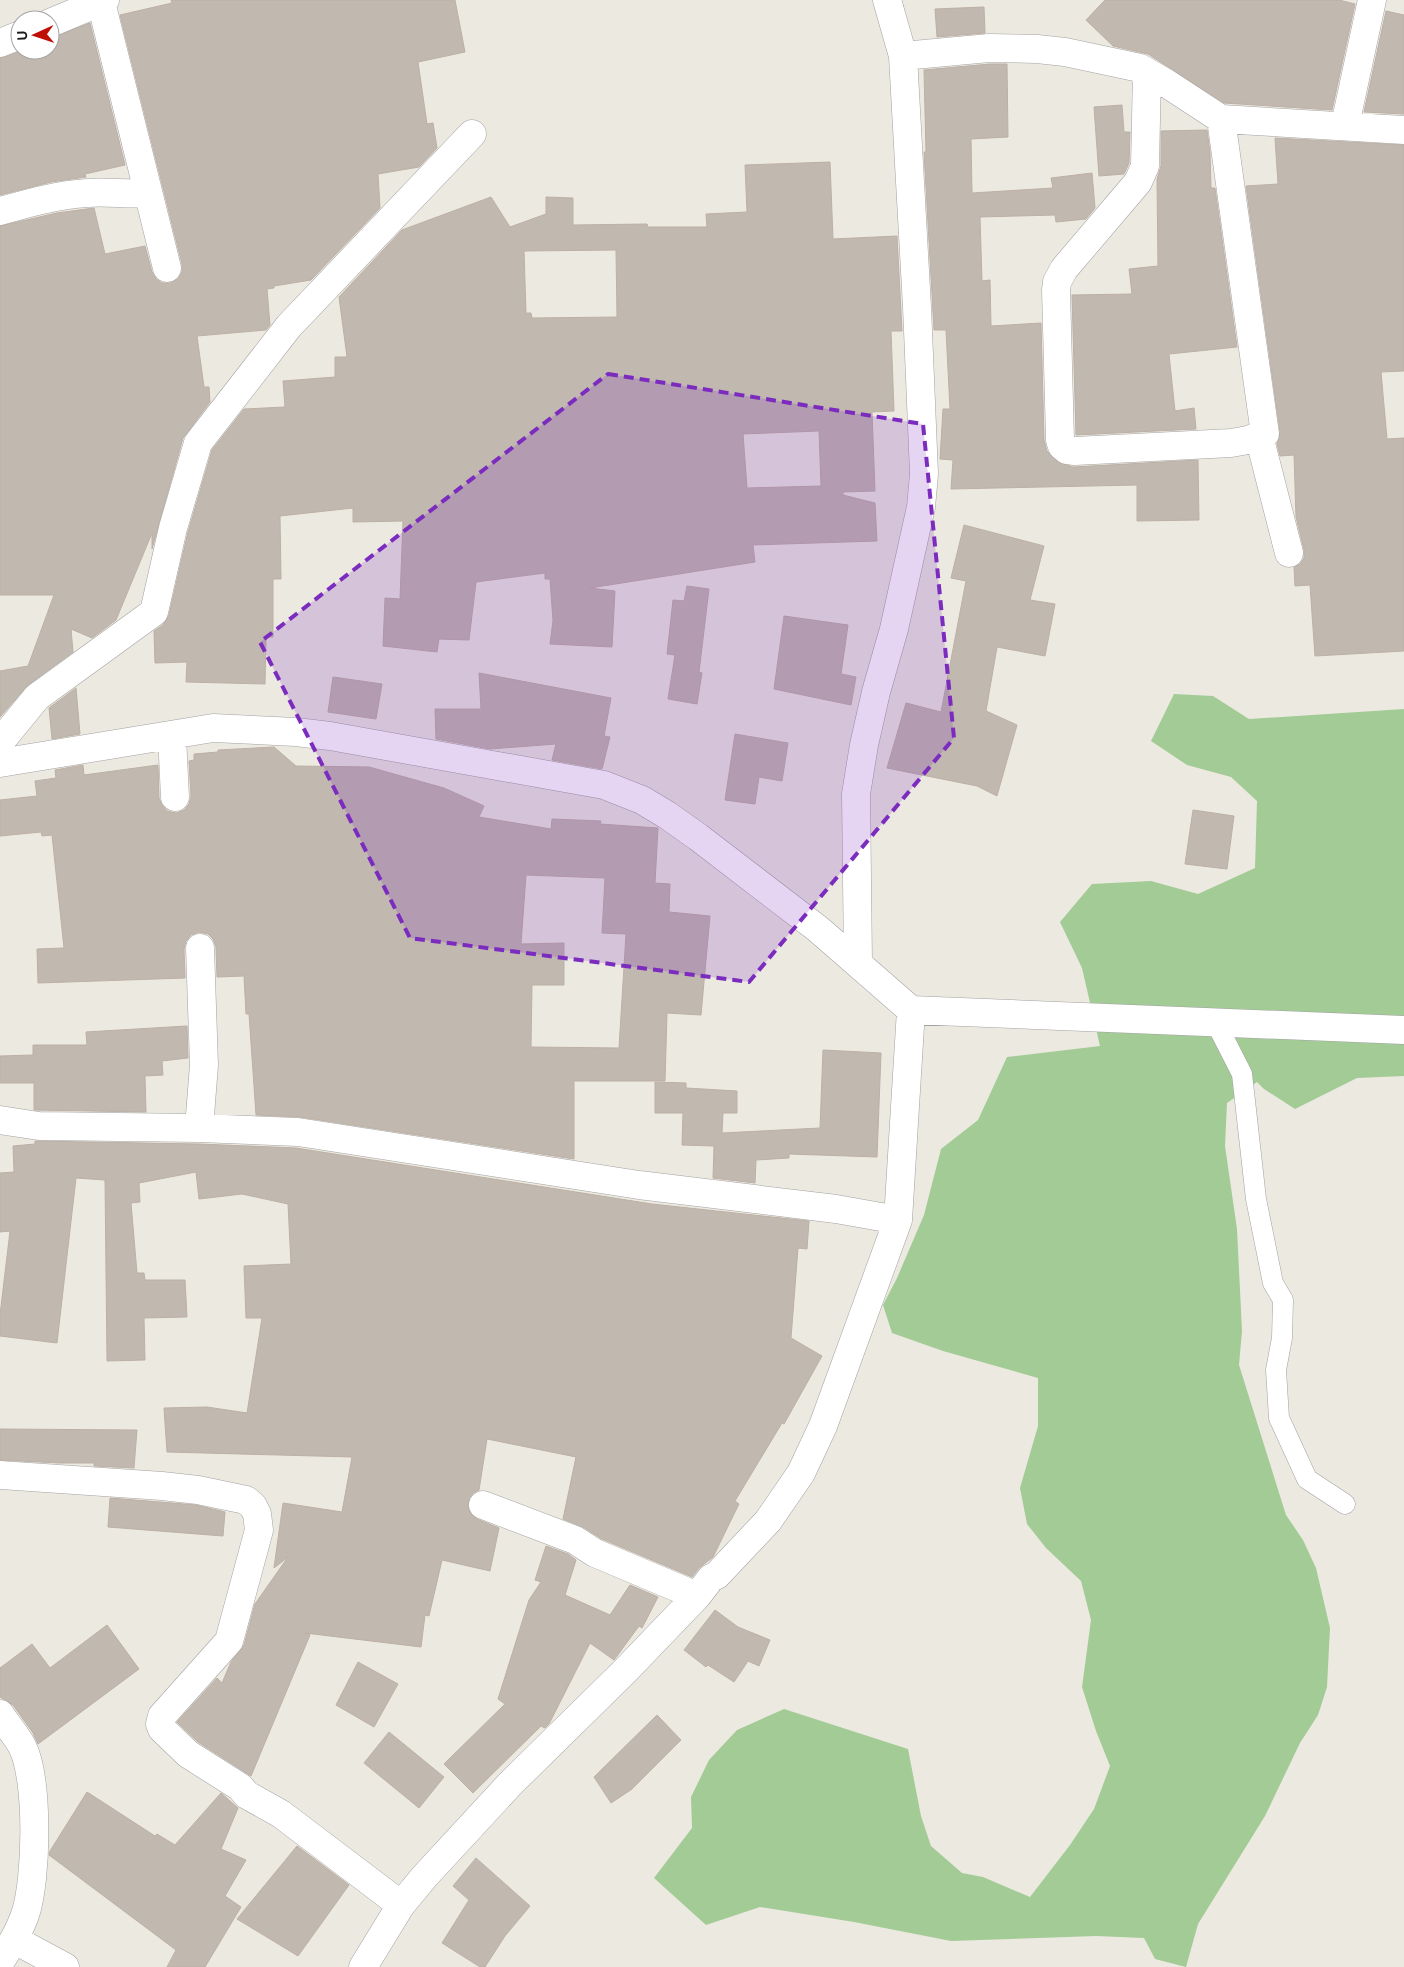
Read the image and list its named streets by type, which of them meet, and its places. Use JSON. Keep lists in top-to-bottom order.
{
  "north": "left"
}
